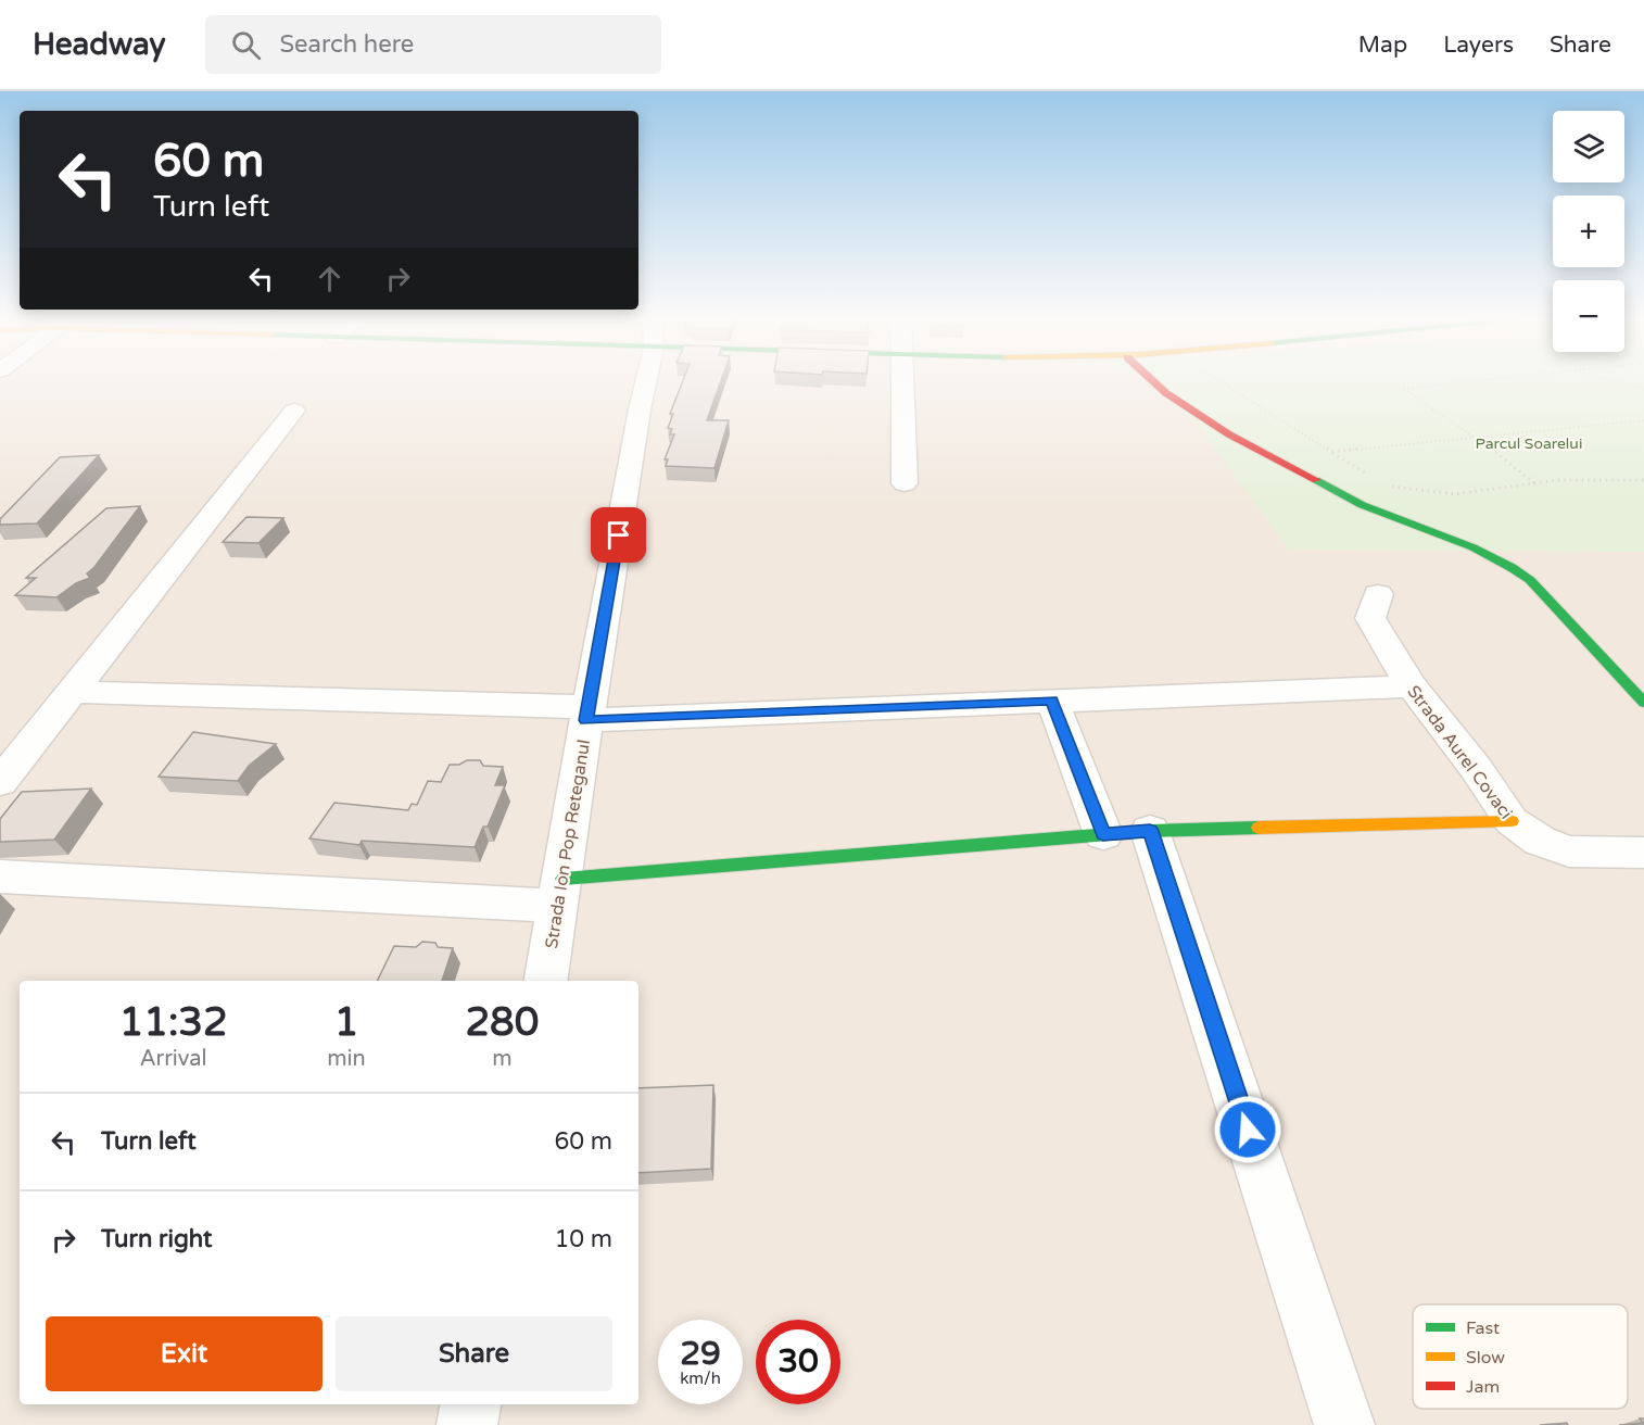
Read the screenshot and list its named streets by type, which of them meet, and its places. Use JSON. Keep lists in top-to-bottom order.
{
  "streets": {
    "street": ["Strada Aurel Covaci", "Strada Ion Pop Reteganul"]
  },
  "parks": ["Parcul Soarelui"],
  "legend": ["Fast", "Slow", "Jam"],
  "page": {
    "header": "Headway",
    "search": "Search here",
    "nav": ["Map", "Layers", "Share"],
    "map_buttons": ["+", "−"],
    "turn": ["60 m", "Turn left"],
    "eta": [
      "11:32",
      "Arrival",
      "1",
      "min",
      "280",
      "m"
    ],
    "list": [
      {
        "name": "Turn left",
        "value": "60 m"
      },
      {
        "name": "Turn right",
        "value": "10 m"
      }
    ],
    "buttons": ["Exit", "Share"],
    "speed": "29 km/h",
    "limit": "30"
  }
}
